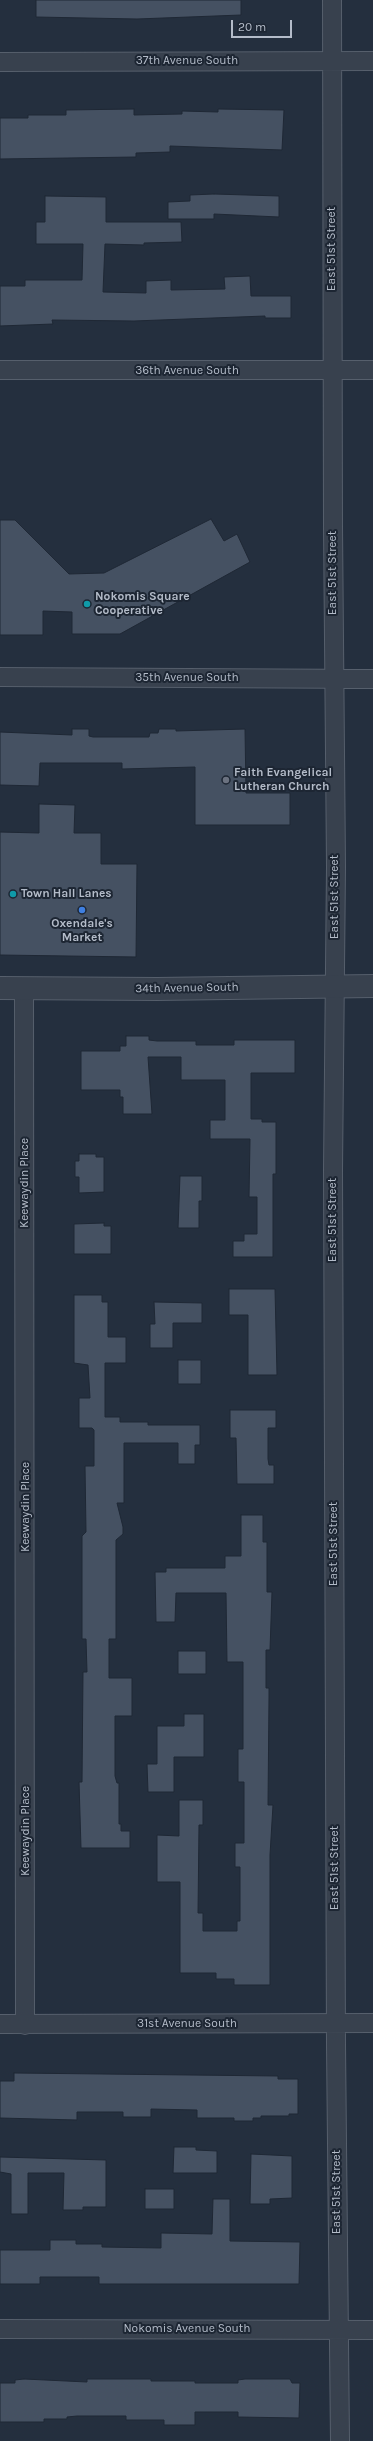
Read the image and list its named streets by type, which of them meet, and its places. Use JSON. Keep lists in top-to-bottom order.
{
  "streets": {
    "street": [
      "37th Avenue South",
      "East 51st Street",
      "36th Avenue South",
      "35th Avenue South",
      "34th Avenue South",
      "Keewaydin Place",
      "31st Avenue South",
      "Nokomis Avenue South"
    ]
  },
  "crossings": [
    ["37th Avenue South", "East 51st Street"],
    ["East 51st Street", "36th Avenue South"],
    ["East 51st Street", "35th Avenue South"],
    ["East 51st Street", "34th Avenue South"],
    ["East 51st Street", "31st Avenue South"],
    ["East 51st Street", "Nokomis Avenue South"],
    ["34th Avenue South", "Keewaydin Place"],
    ["Keewaydin Place", "31st Avenue South"]
  ],
  "places": [
    "Nokomis Square Cooperative",
    "Faith Evangelical Lutheran Church",
    "Town Hall Lanes",
    "Oxendale's Market"
  ],
  "scale_bar": "20 m"
}
